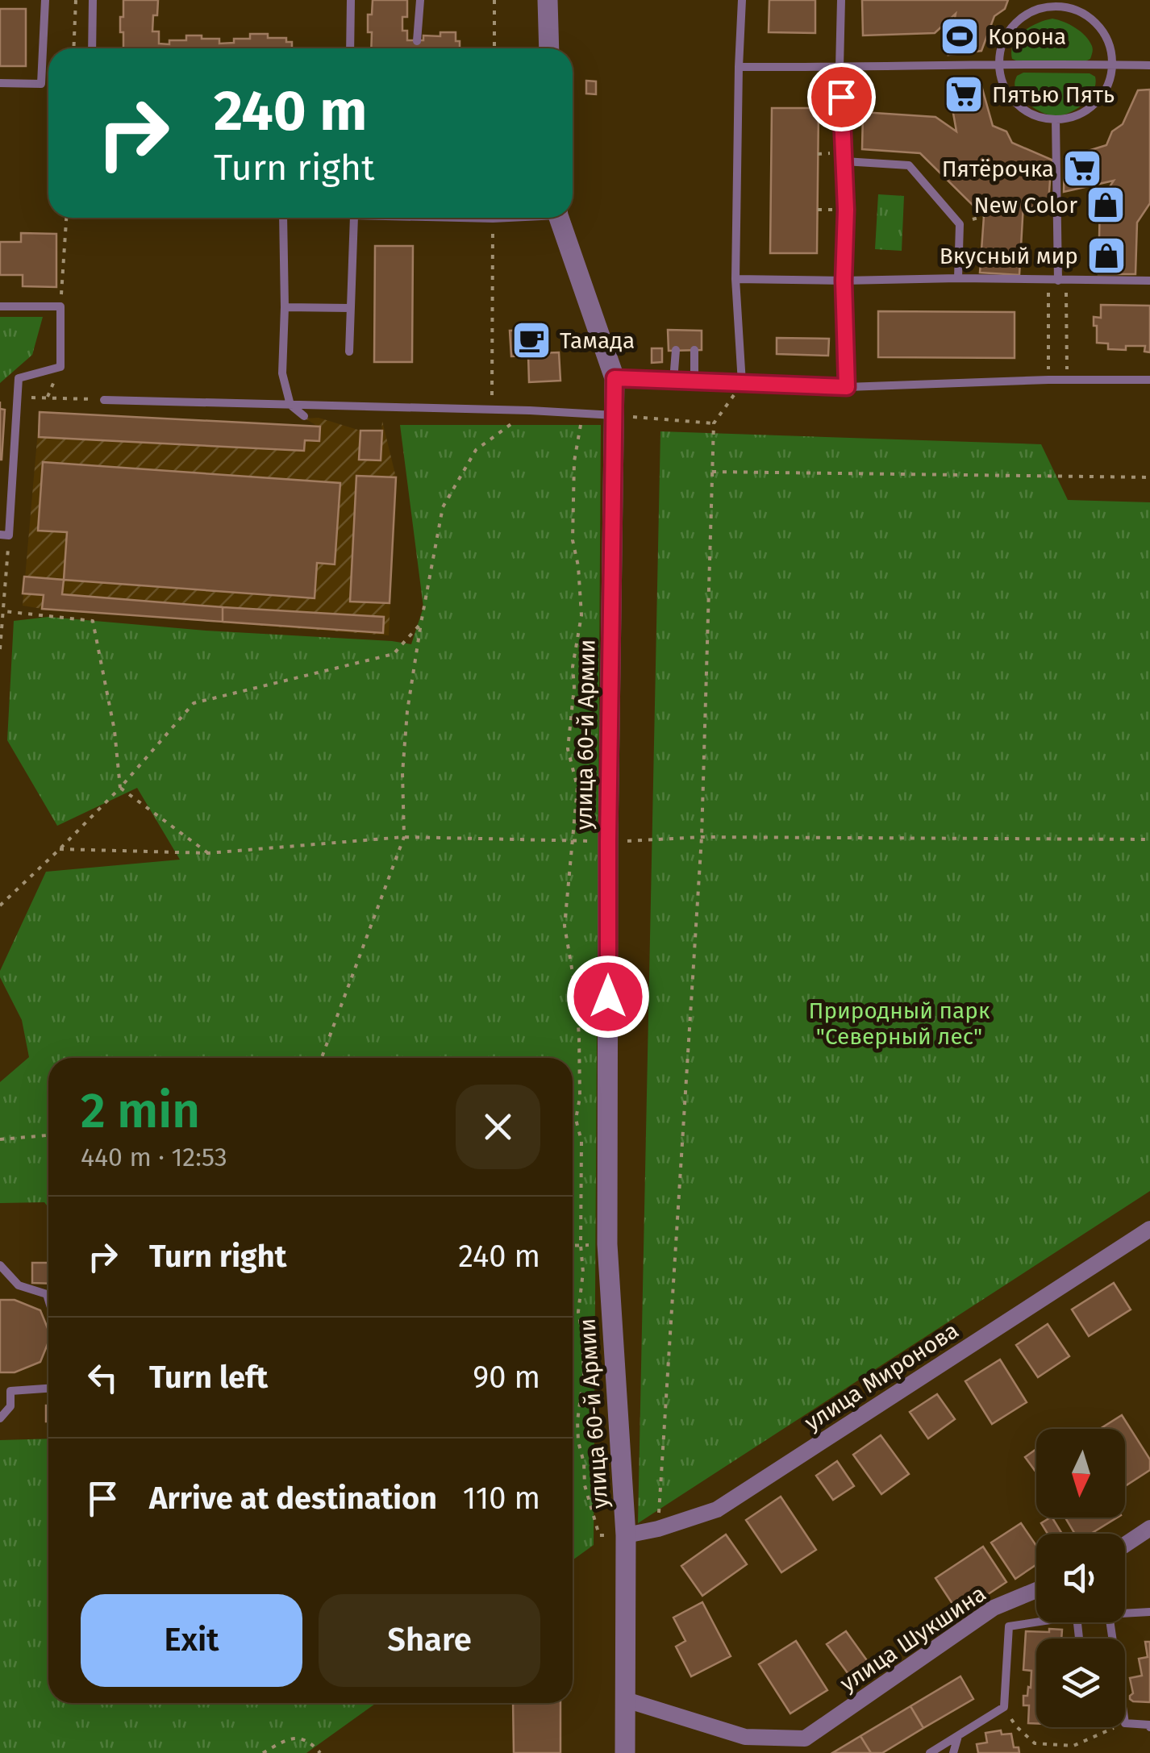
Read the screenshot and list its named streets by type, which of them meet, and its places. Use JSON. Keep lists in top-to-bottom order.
{
  "streets": {
    "street": ["улица 60-й Армии", "улица Миронова", "улица Шукшина"]
  },
  "crossings": [
    ["улица 60-й Армии", "улица Миронова"],
    ["улица 60-й Армии", "улица Шукшина"]
  ],
  "parks": ["Природный парк \"Северный лес\""],
  "places": {
    "sports": ["Корона"],
    "supermarket": ["Пятью Пять", "Пятёрочка"],
    "shop": ["New Color", "Вкусный мир"],
    "cafe": ["Тамада"]
  },
  "north": "bottom",
  "page": {
    "turn": ["240 m", "Turn right"],
    "heading": ["2 min", "440 m · 12:53"],
    "list": [
      {
        "name": "Turn right",
        "value": "240 m"
      },
      {
        "name": "Turn left",
        "value": "90 m"
      },
      {
        "name": "Arrive at destination",
        "value": "110 m"
      }
    ],
    "buttons": ["Exit", "Share"]
  }
}
